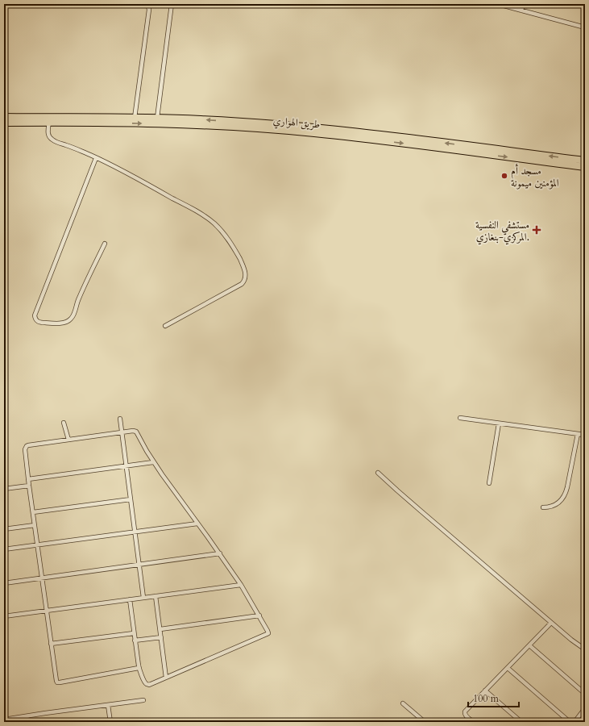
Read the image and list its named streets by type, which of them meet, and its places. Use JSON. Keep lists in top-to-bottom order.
{
  "streets": {
    "highway": ["طريق الهواري"]
  },
  "places": {
    "other": ["مسجد أم المؤمنين ميمونة"],
    "health": ["مستشفي النفسية المركزي-بنغازي."]
  },
  "scale_bar": "100 m"
}
